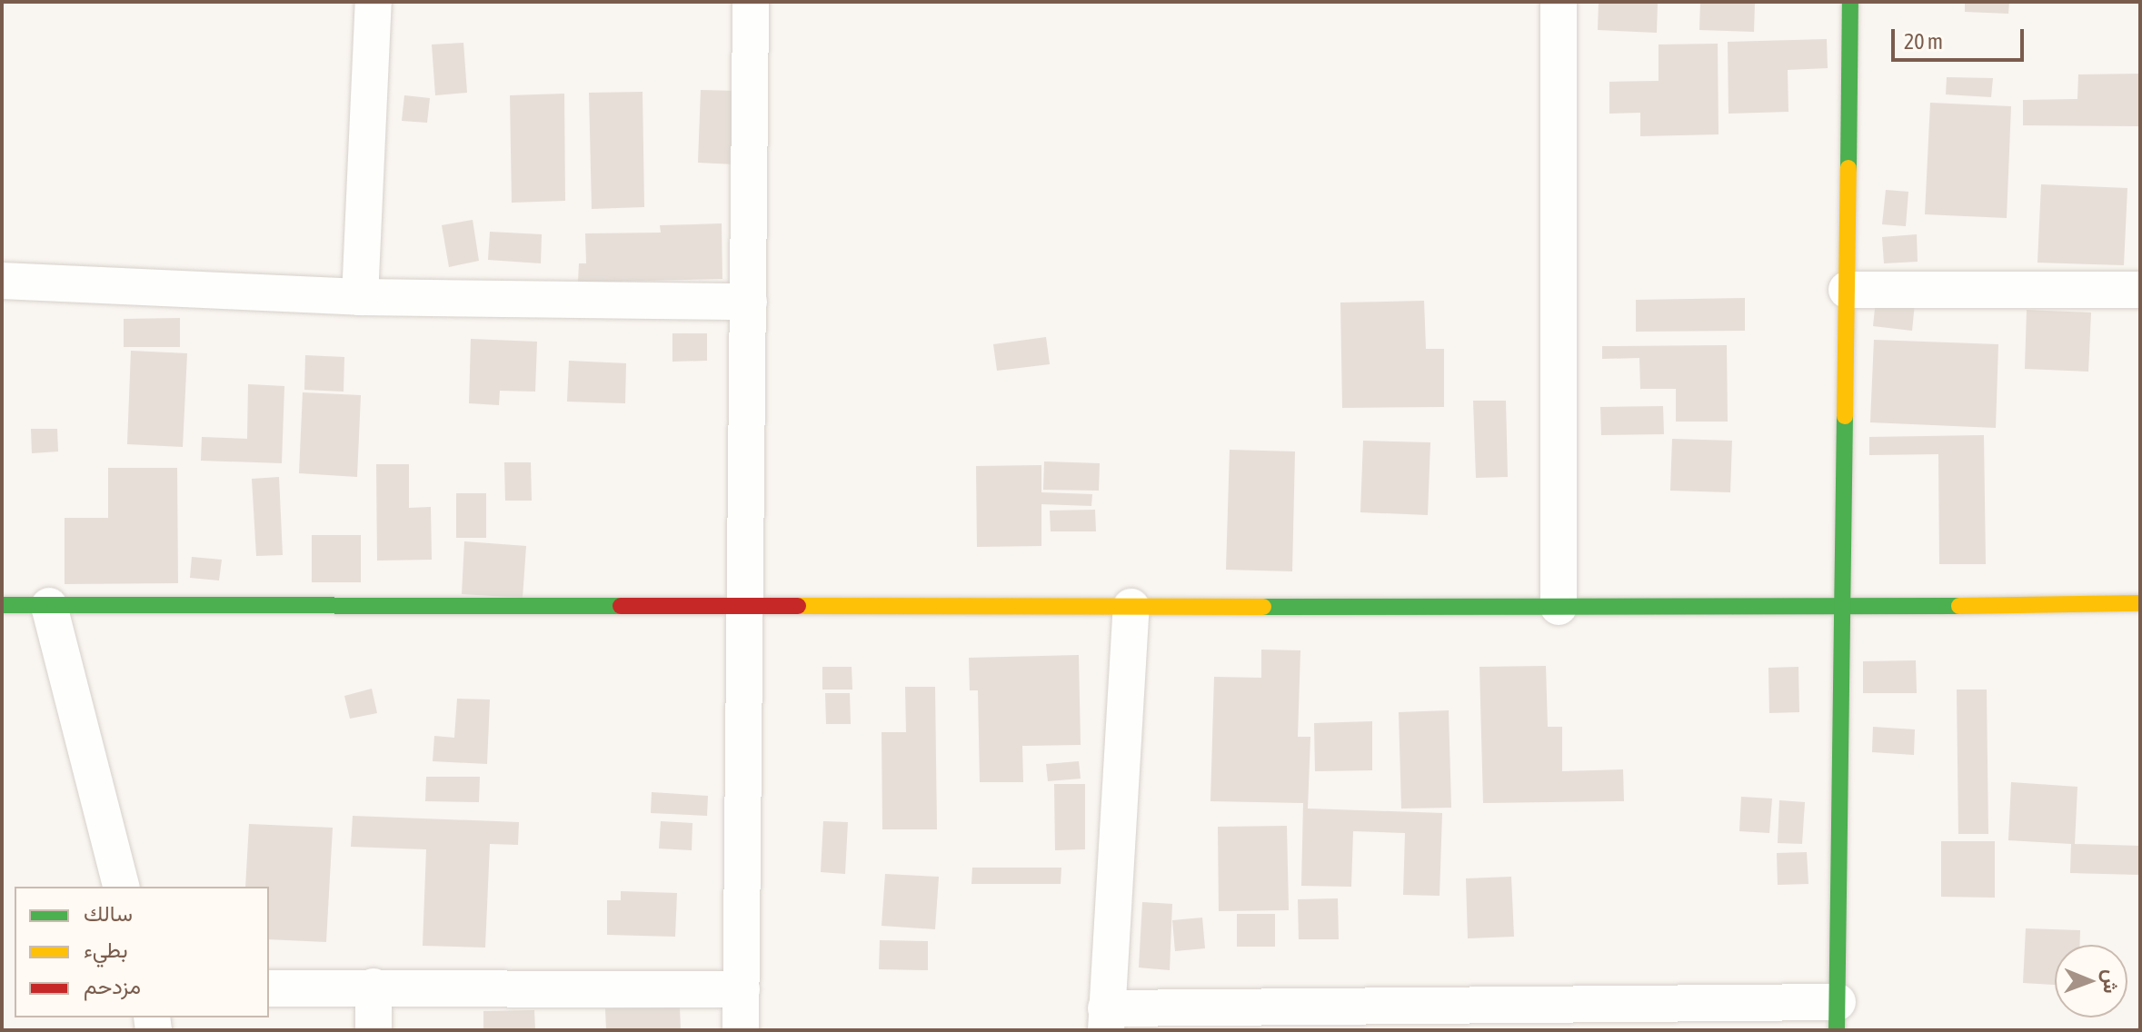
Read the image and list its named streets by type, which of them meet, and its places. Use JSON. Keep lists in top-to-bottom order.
{
  "legend": ["سالك", "بطيء", "مزدحم"],
  "scale_bar": "20 m",
  "north": "right"
}
